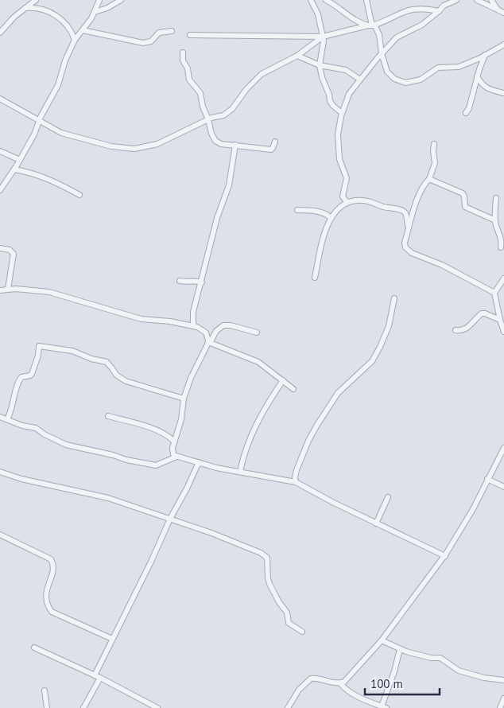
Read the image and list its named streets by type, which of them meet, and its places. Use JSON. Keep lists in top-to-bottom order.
{
  "scale_bar": "100 m"
}
